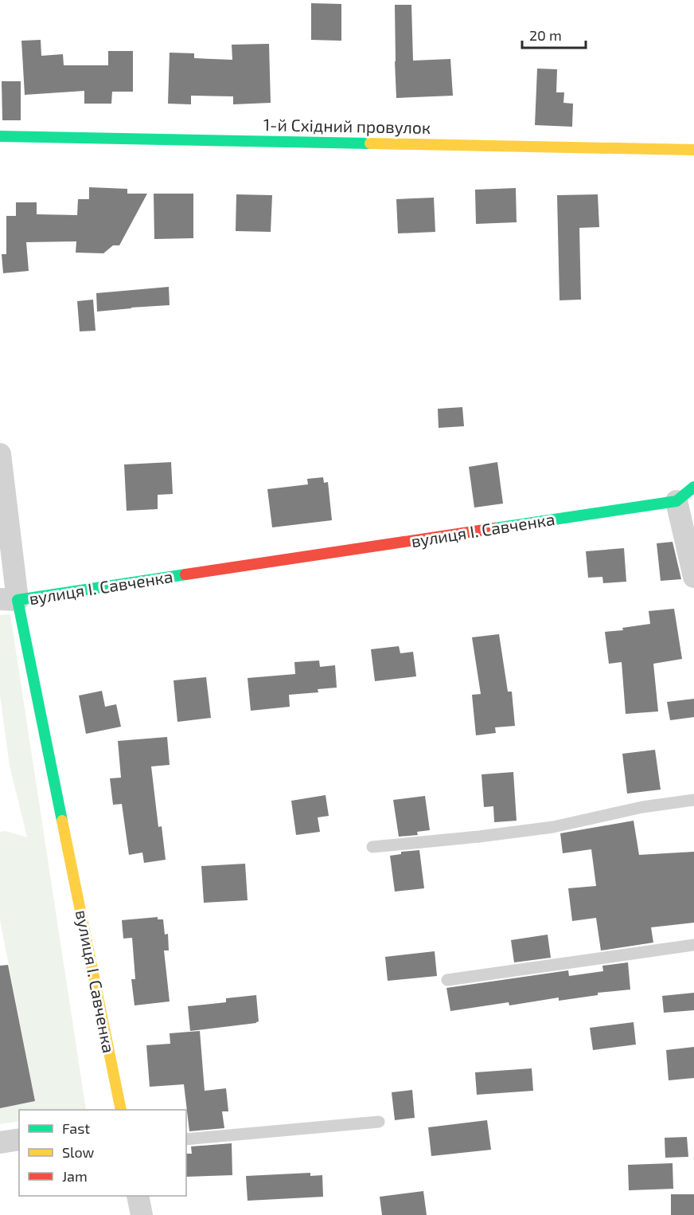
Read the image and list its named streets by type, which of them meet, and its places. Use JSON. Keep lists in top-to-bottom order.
{
  "streets": {
    "street": ["1-й Східний провулок", "вулиця І. Савченка"]
  },
  "legend": ["Fast", "Slow", "Jam"],
  "scale_bar": "20 m"
}
